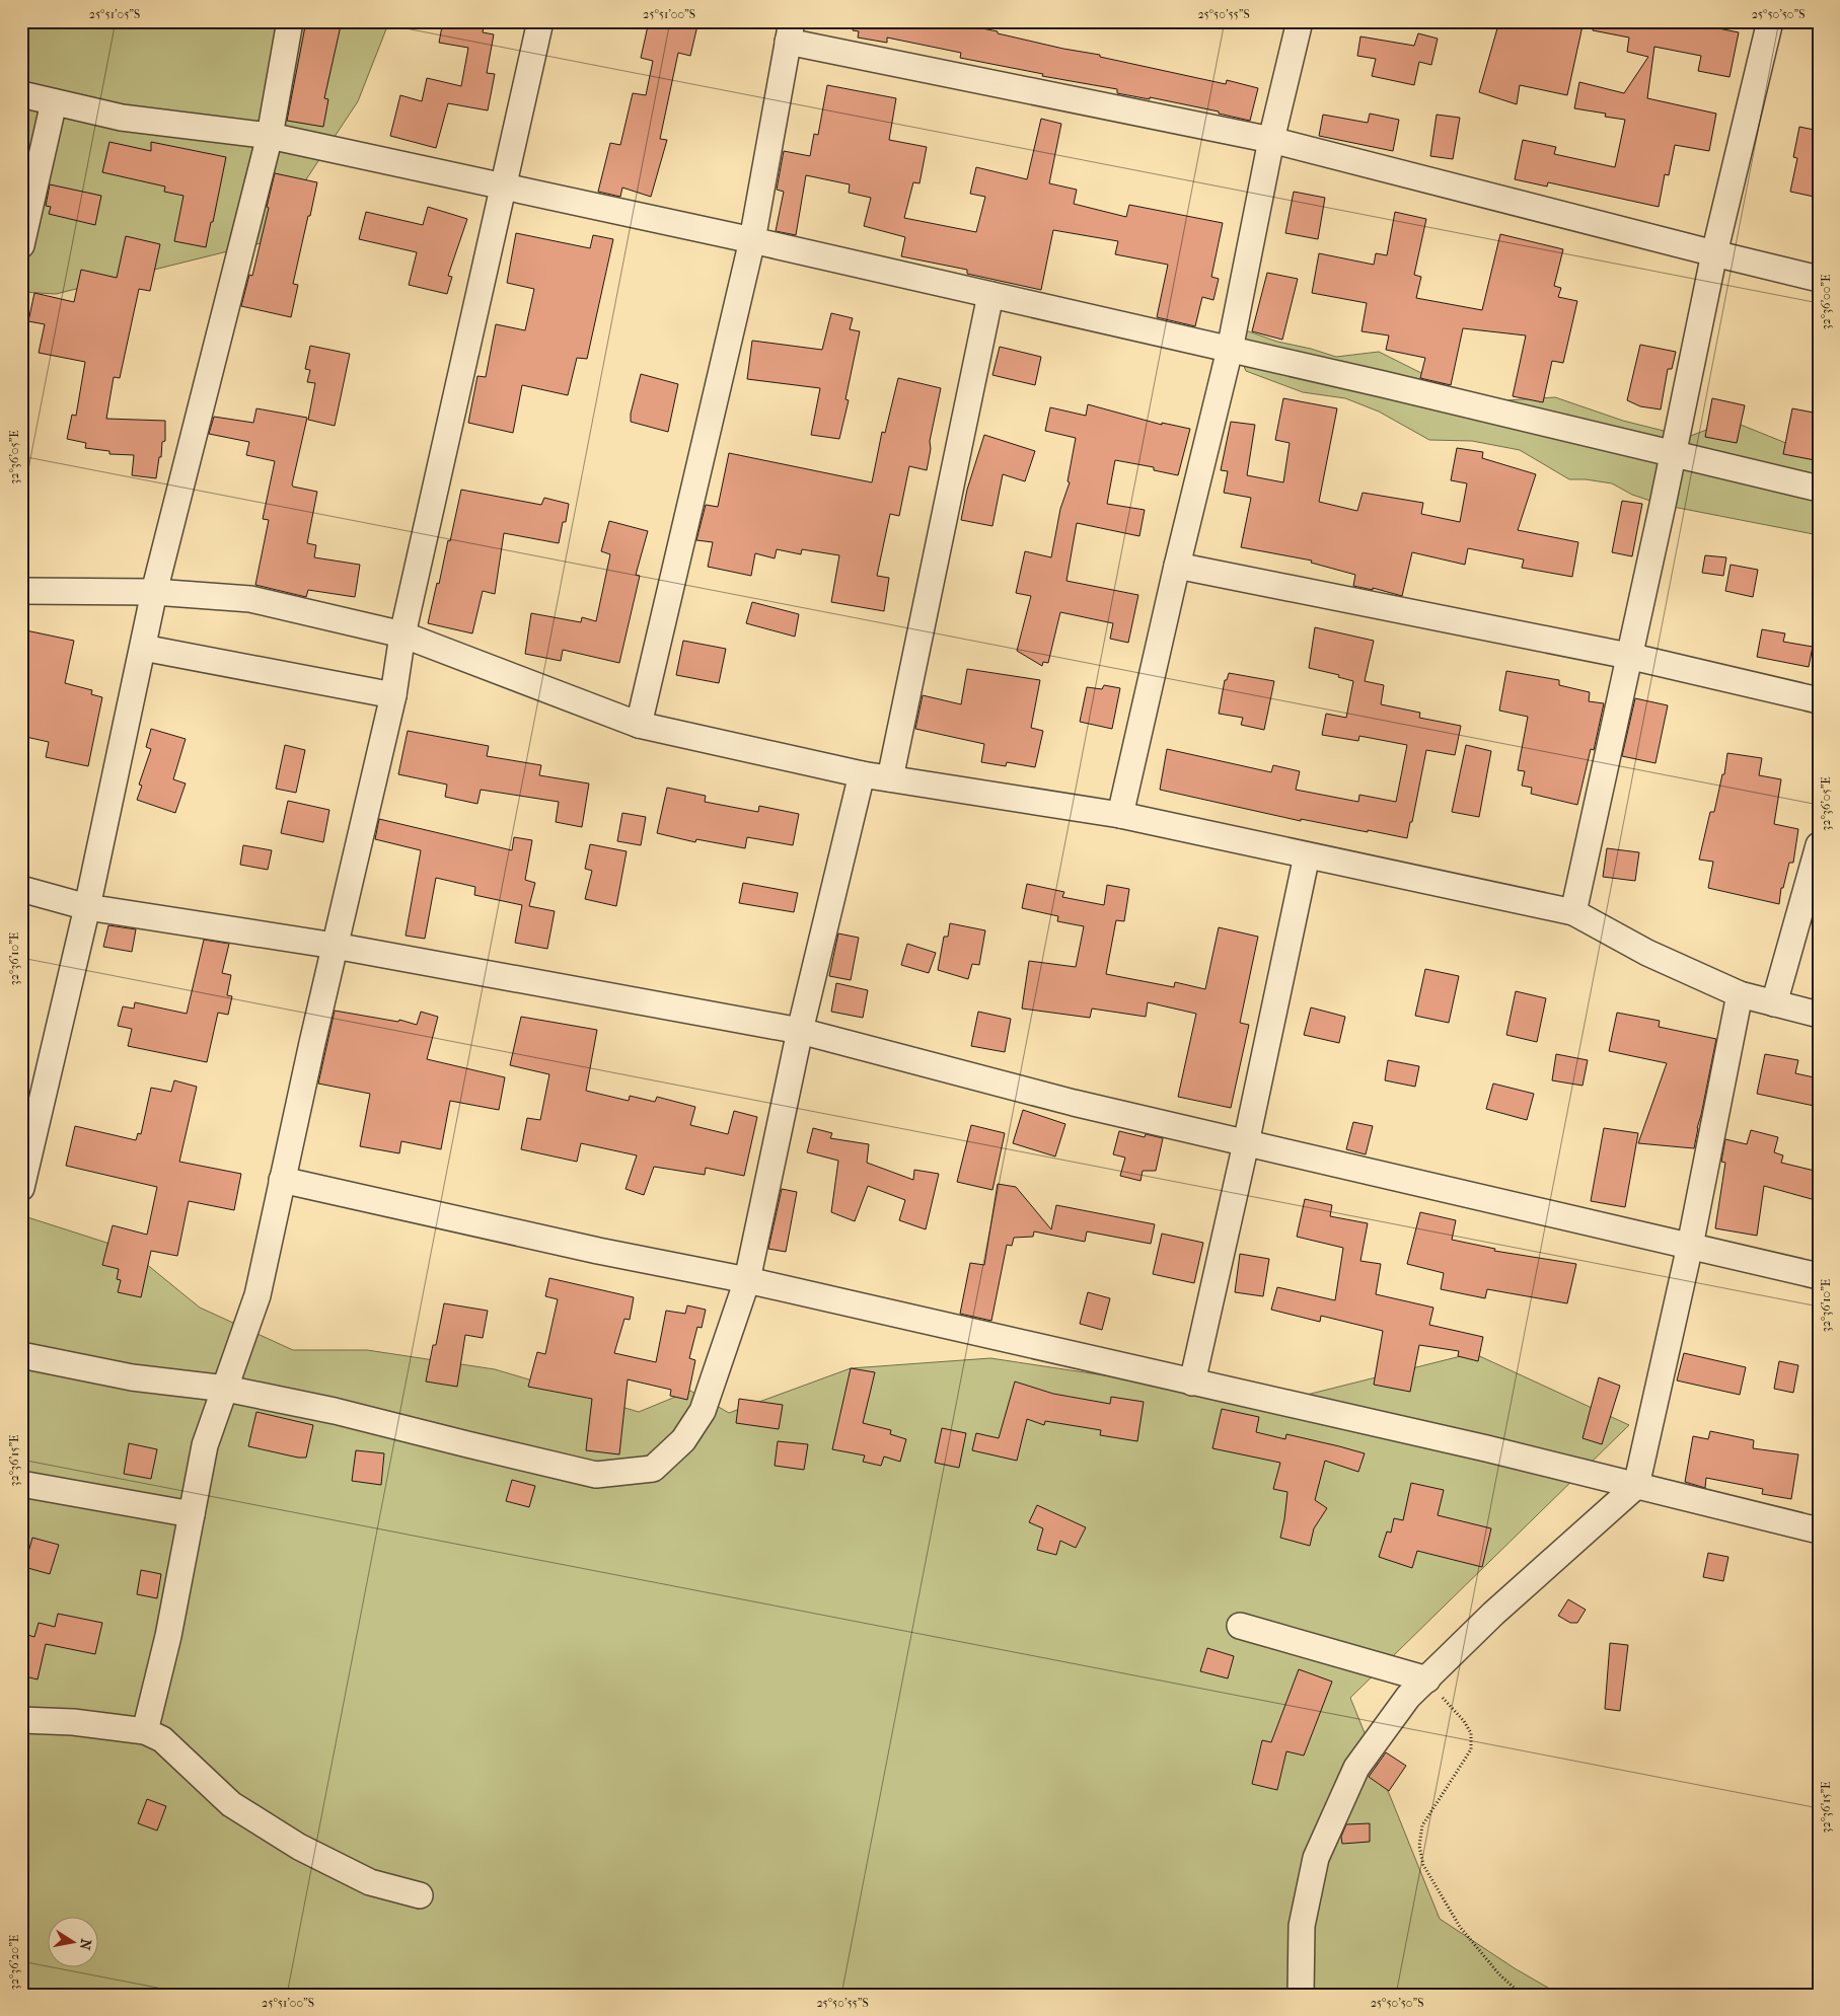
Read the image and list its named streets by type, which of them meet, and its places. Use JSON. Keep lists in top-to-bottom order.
{
  "north": "right",
  "coordinates": [
    "25°51'05\"S",
    "25°51'00\"S",
    "25°50'55\"S",
    "25°50'50\"S",
    "32°36'00\"E",
    "32°36'05\"E",
    "32°36'10\"E",
    "32°36'15\"E",
    "32°36'20\"E"
  ]
}
